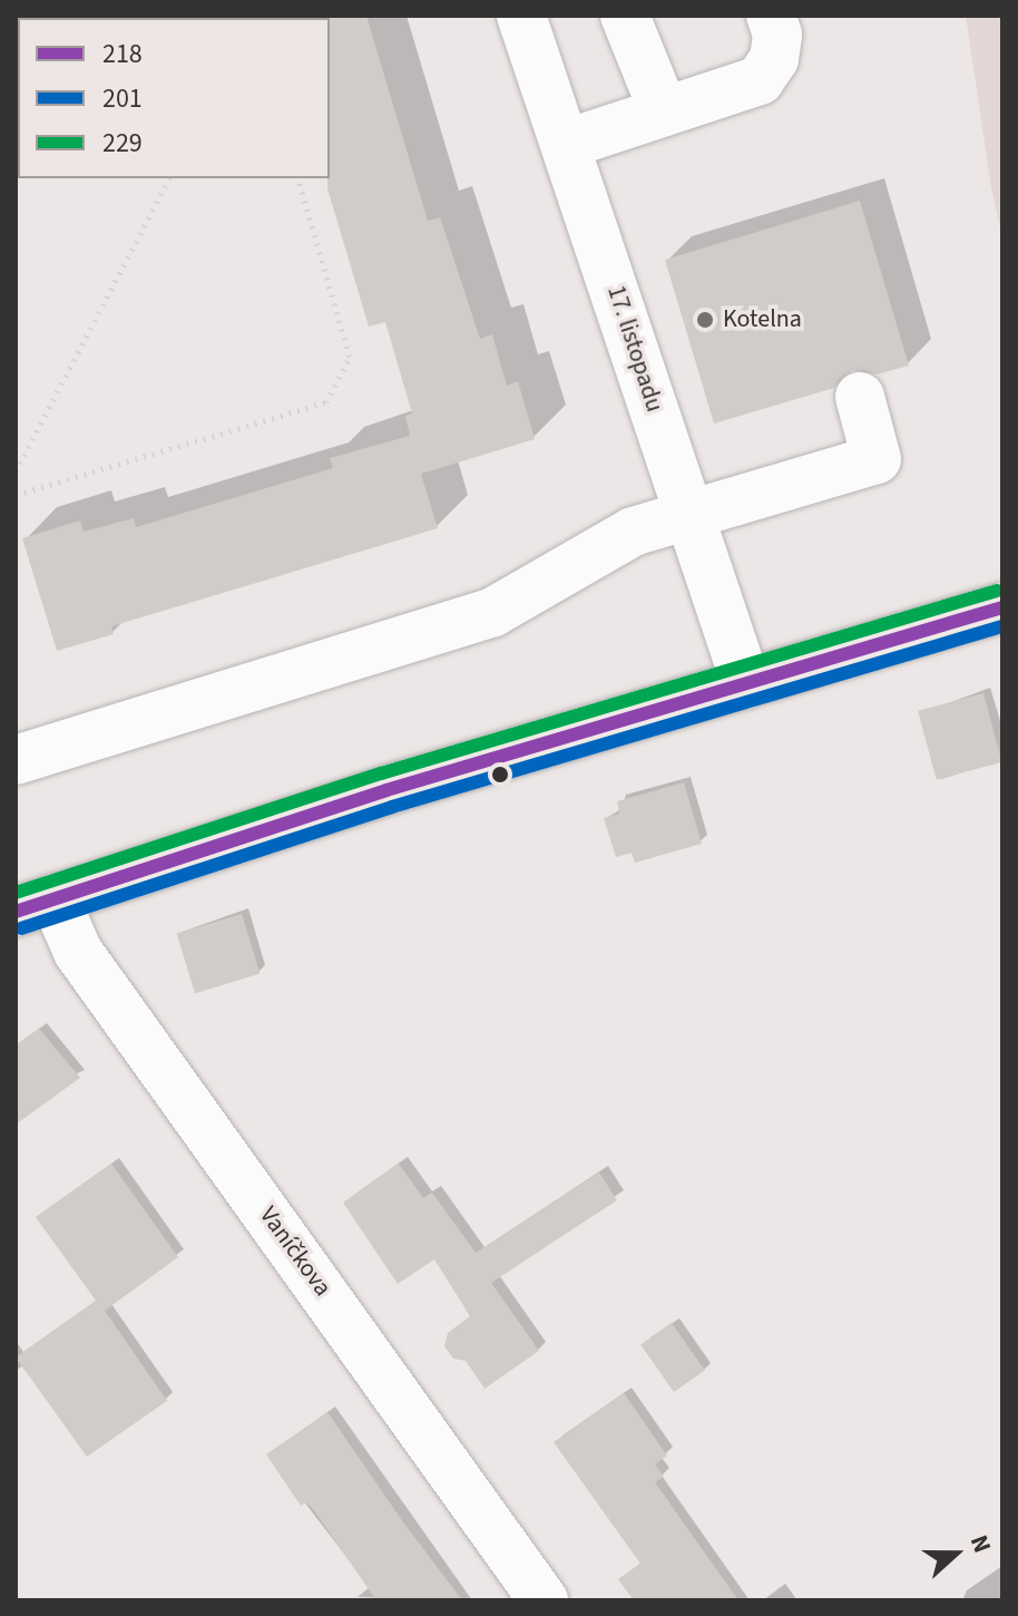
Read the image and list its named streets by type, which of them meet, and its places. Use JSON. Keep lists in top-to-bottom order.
{
  "streets": {
    "street": ["17. listopadu", "Vaníčkova"]
  },
  "places": ["Kotelna"],
  "lines": ["transit line 229", "transit line 218", "transit line 201"],
  "legend": ["218", "201", "229"],
  "north": "right"
}
